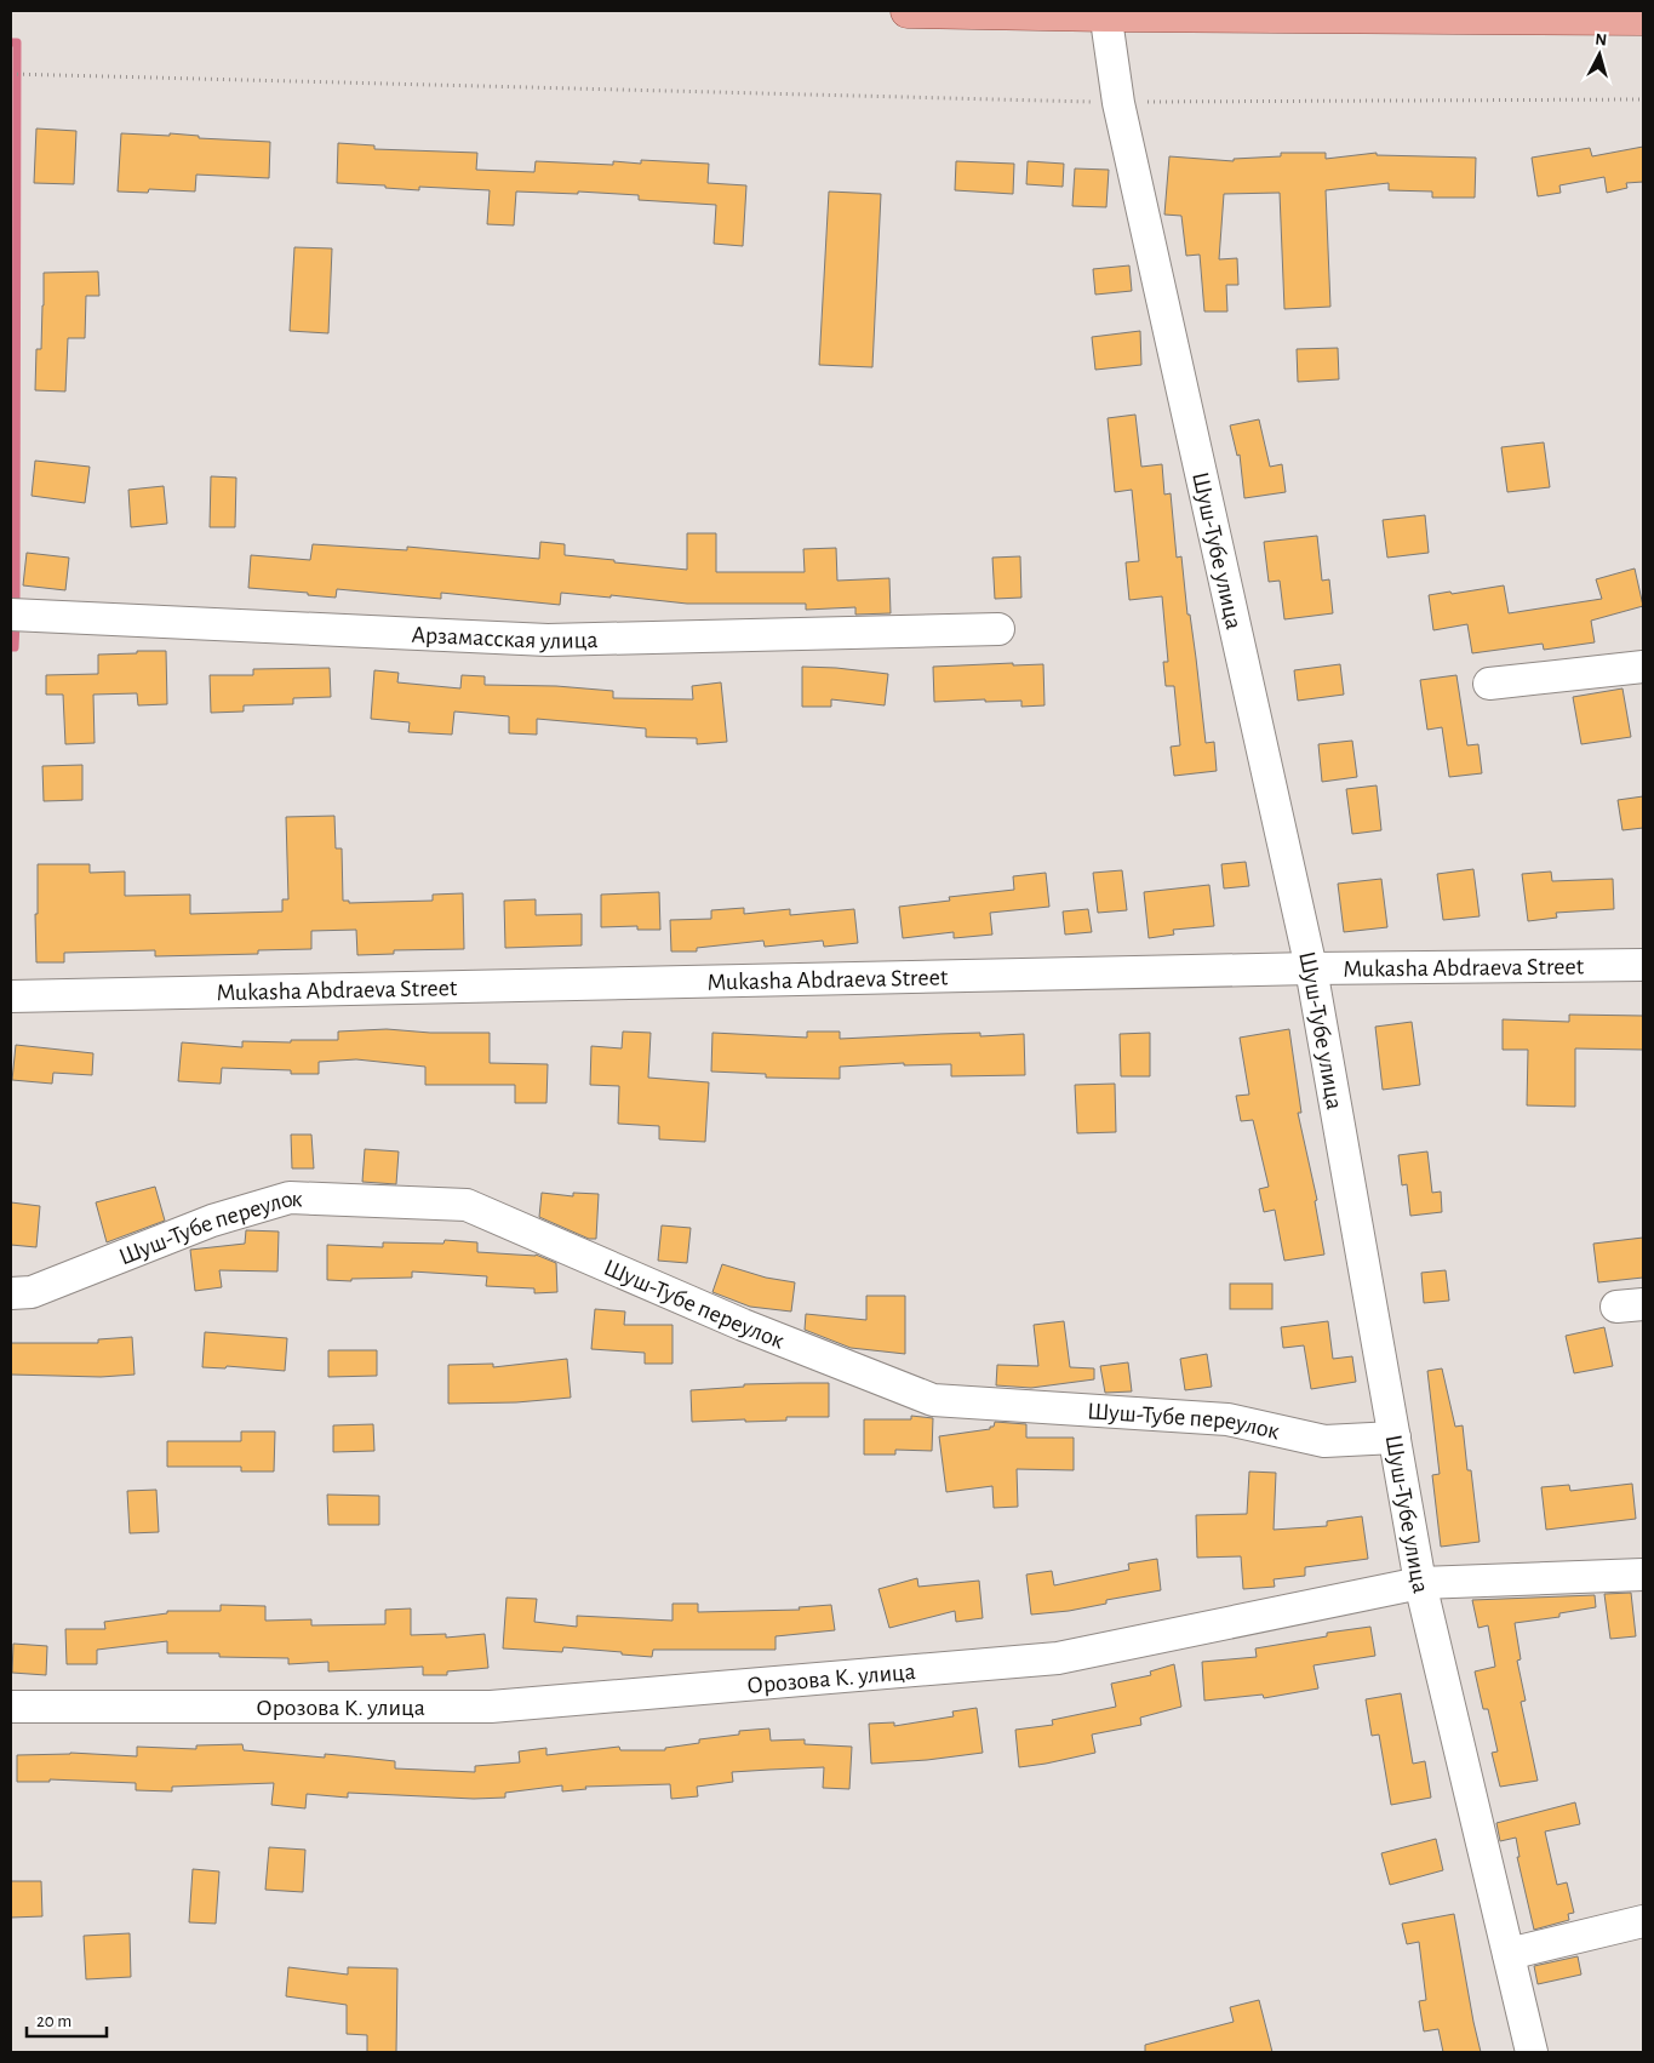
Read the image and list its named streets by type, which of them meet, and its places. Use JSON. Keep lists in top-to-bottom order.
{
  "streets": {
    "street": [
      "Шуш-Тубе улица",
      "Арзамасская улица",
      "Mukasha Abdraeva Street",
      "Шуш-Тубе переулок",
      "Орозова К. улица"
    ]
  },
  "crossings": [
    ["Шуш-Тубе улица", "Mukasha Abdraeva Street"],
    ["Шуш-Тубе улица", "Шуш-Тубе переулок"],
    ["Шуш-Тубе улица", "Орозова К. улица"]
  ],
  "scale_bar": "20 m",
  "north": "top"
}
